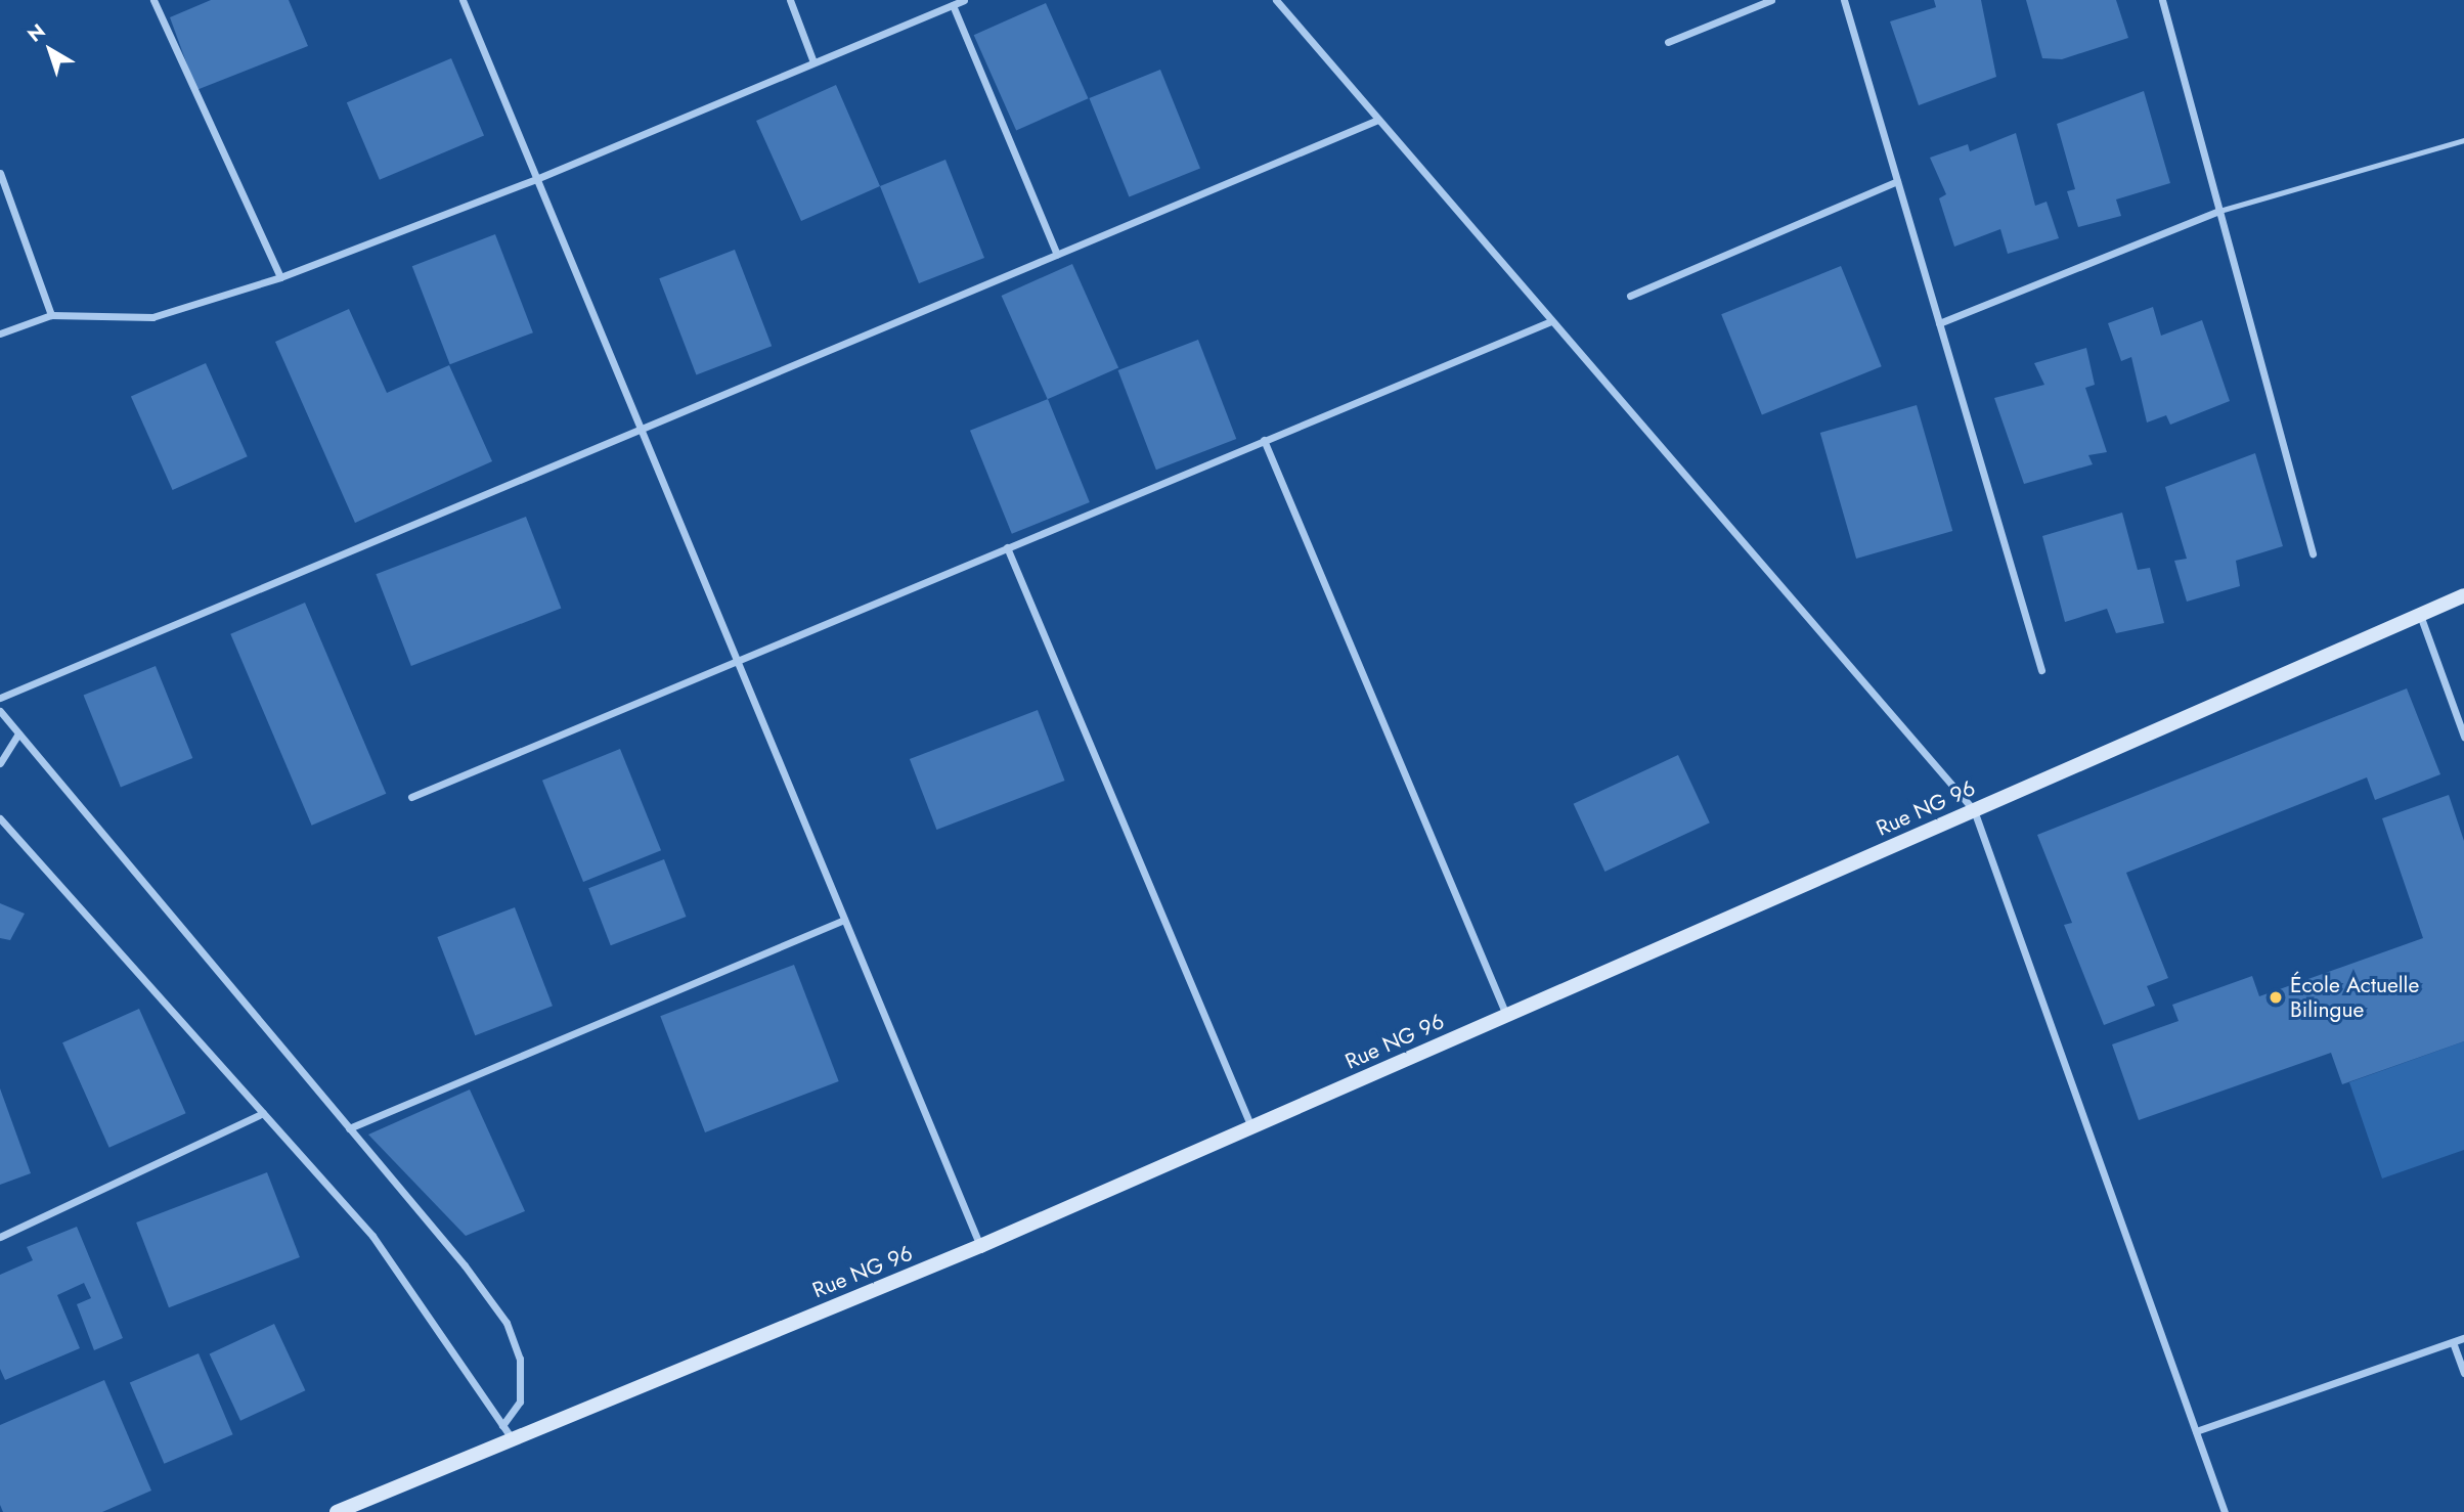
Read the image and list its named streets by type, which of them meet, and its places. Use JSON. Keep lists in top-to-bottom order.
{
  "streets": {
    "street": ["Rue NG 96"]
  },
  "places": ["École Actuelle Bilingue"],
  "north": "top left"
}
